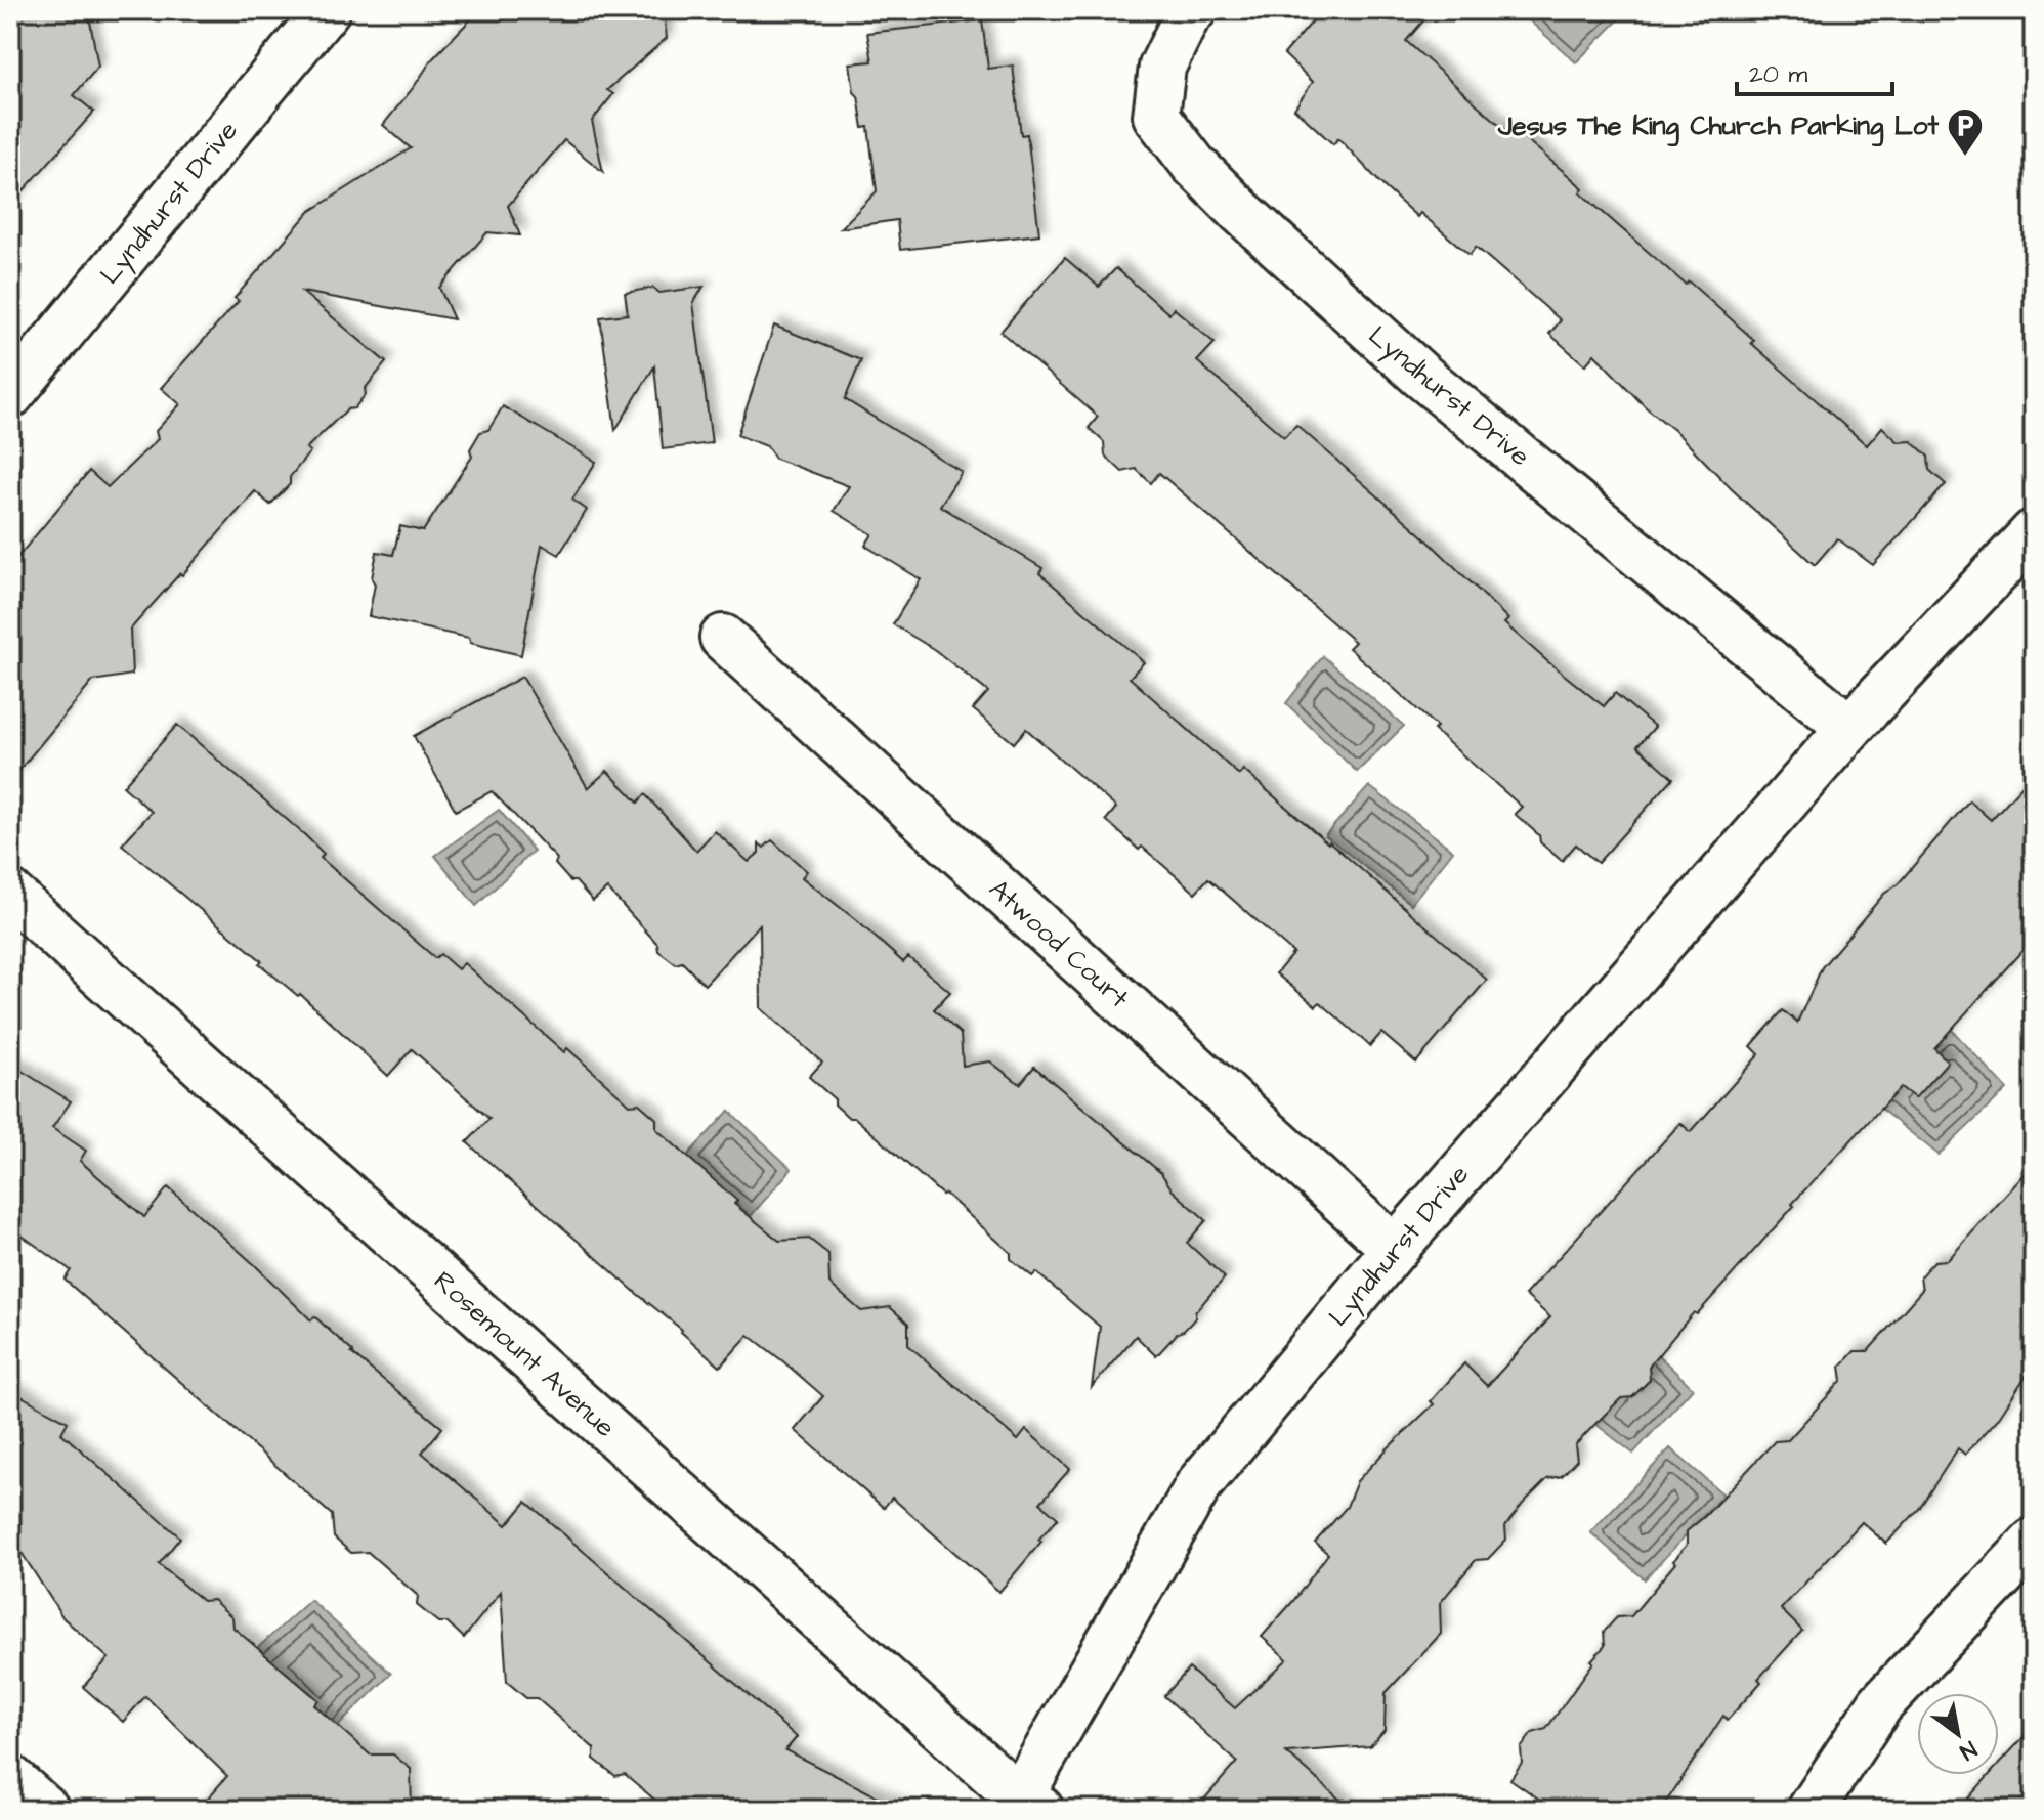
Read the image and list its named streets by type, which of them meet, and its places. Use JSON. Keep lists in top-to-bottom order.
{
  "streets": {
    "street": ["Lyndhurst Drive", "Atwood Court", "Rosemount Avenue"]
  },
  "crossings": [
    ["Lyndhurst Drive", "Atwood Court"],
    ["Lyndhurst Drive", "Rosemount Avenue"]
  ],
  "places": {
    "parking": ["Jesus The King Church Parking Lot"]
  },
  "scale_bar": "20 m",
  "north": "bottom right"
}
